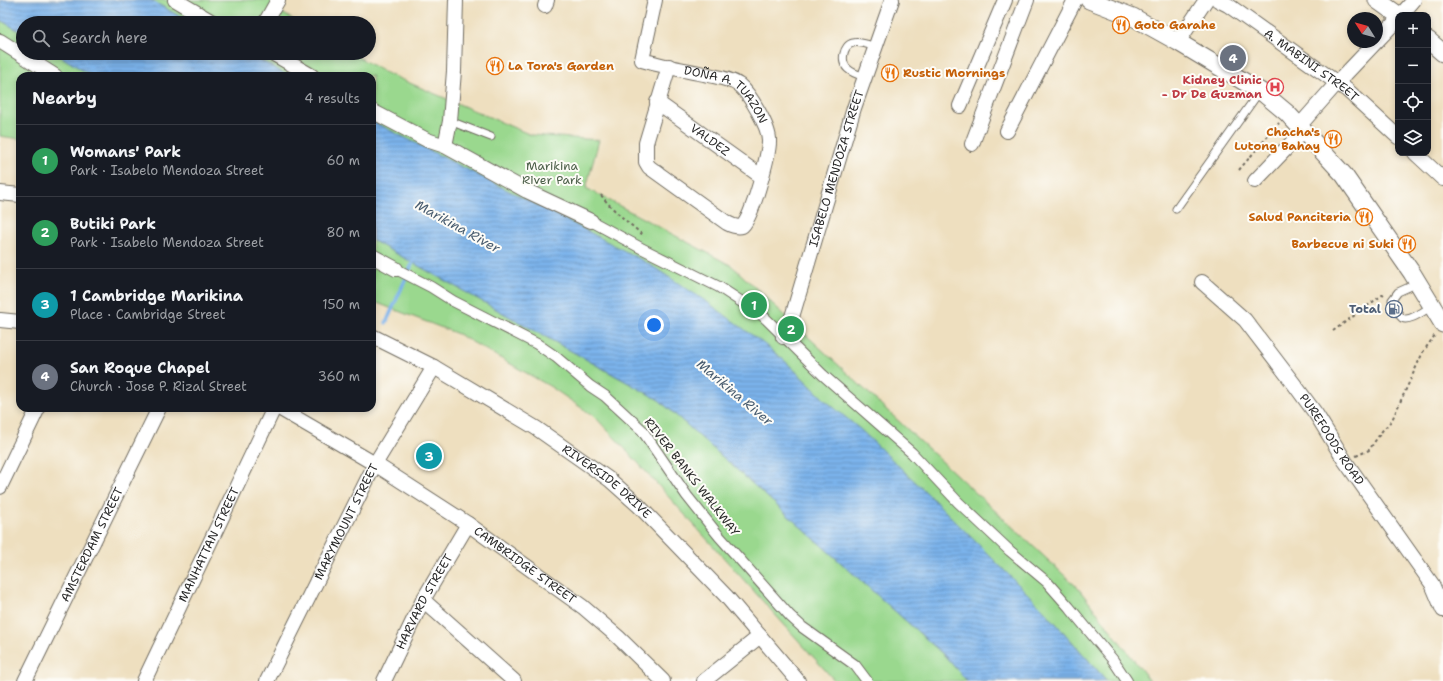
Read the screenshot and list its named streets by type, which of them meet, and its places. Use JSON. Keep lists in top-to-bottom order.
{
  "streets": {
    "street": [
      "A. MABINI STREET",
      "DOÑA A. TUAZON",
      "VALDEZ",
      "ISABELO MENDOZA STREET",
      "PUREFOODS ROAD",
      "RIVER BANKS WALKWAY",
      "RIVERSIDE DRIVE",
      "MARYMOUNT STREET",
      "AMSTERDAM STREET",
      "MANHATTAN STREET",
      "CAMBRIDGE STREET",
      "HARVARD STREET"
    ]
  },
  "crossings": [
    ["DOÑA A. TUAZON", "VALDEZ"],
    ["RIVERSIDE DRIVE", "MARYMOUNT STREET"],
    ["MARYMOUNT STREET", "CAMBRIDGE STREET"],
    ["CAMBRIDGE STREET", "HARVARD STREET"]
  ],
  "water": ["Marikina River"],
  "parks": ["Marikina River Park"],
  "places": {
    "restaurant": [
      "Goto Garahe",
      "La Tora's Garden",
      "Rustic Mornings",
      "Chacha's Lutong Bahay",
      "Salud Panciteria",
      "Barbecue ni Suki"
    ],
    "hospital": ["Kidney Clinic - Dr De Guzman"],
    "fuel station": ["Total"]
  },
  "north": "top left",
  "page": {
    "map_buttons": ["+", "−"],
    "search": "Search here",
    "pins": [
      "4",
      "1",
      "2",
      "3"
    ],
    "heading": ["Nearby", "4 results"],
    "list": [
      {
        "mark": "1",
        "name": "Womans' Park",
        "note": "Park · Isabelo Mendoza Street",
        "value": "60 m"
      },
      {
        "mark": "2",
        "name": "Butiki Park",
        "note": "Park · Isabelo Mendoza Street",
        "value": "80 m"
      },
      {
        "mark": "3",
        "name": "1 Cambridge Marikina",
        "note": "Place · Cambridge Street",
        "value": "150 m"
      },
      {
        "mark": "4",
        "name": "San Roque Chapel",
        "note": "Church · Jose P. Rizal Street",
        "value": "360 m"
      }
    ]
  }
}
